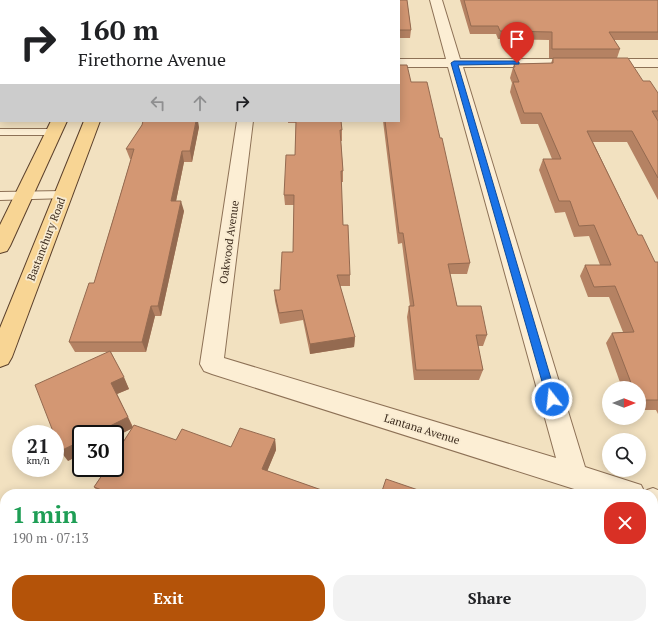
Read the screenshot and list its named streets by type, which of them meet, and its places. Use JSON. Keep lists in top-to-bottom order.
{
  "streets": {
    "main road": ["Bastanchury Road"],
    "street": ["Oakwood Avenue", "Lantana Avenue"]
  },
  "crossings": [
    ["Oakwood Avenue", "Lantana Avenue"]
  ],
  "north": "right",
  "page": {
    "turn": ["160 m", "Firethorne Avenue"],
    "speed": "21 km/h",
    "limit": "30",
    "heading": ["1 min", "190 m · 07:13"],
    "buttons": ["Exit", "Share"]
  }
}
